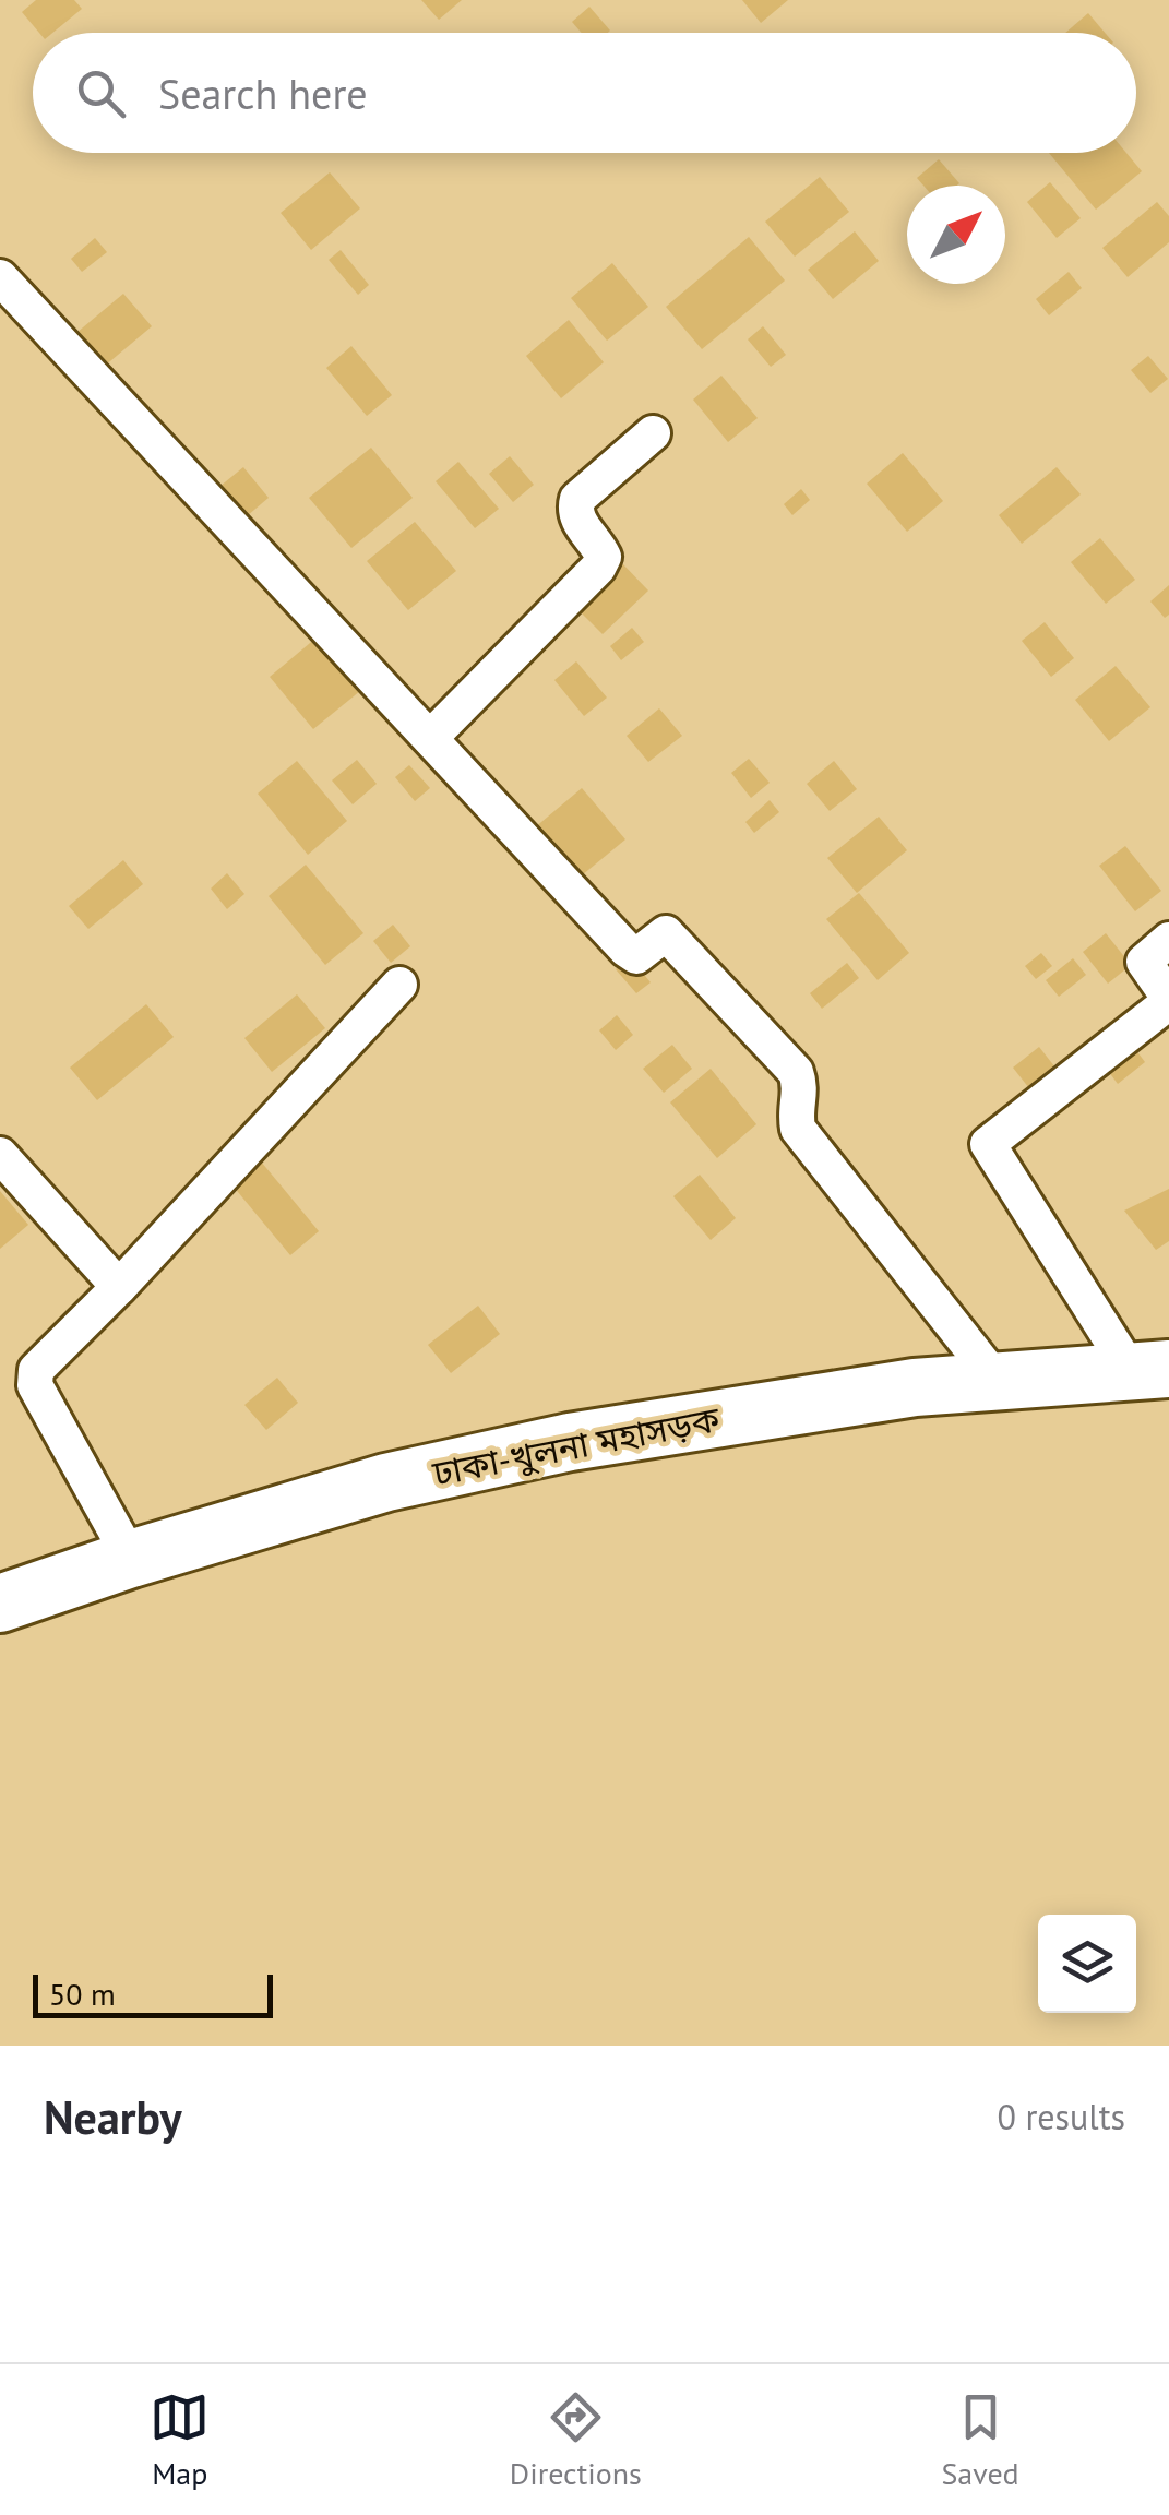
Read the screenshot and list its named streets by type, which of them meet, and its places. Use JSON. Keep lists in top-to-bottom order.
{
  "streets": {
    "highway": ["ঢাকা-খুলনা মহাসড়ক"]
  },
  "scale_bar": "50 m",
  "north": "top right",
  "page": {
    "search": "Search here",
    "scale": "50 m",
    "heading": ["Nearby", "0 results"],
    "nav": ["Map", "Directions", "Saved"]
  }
}
